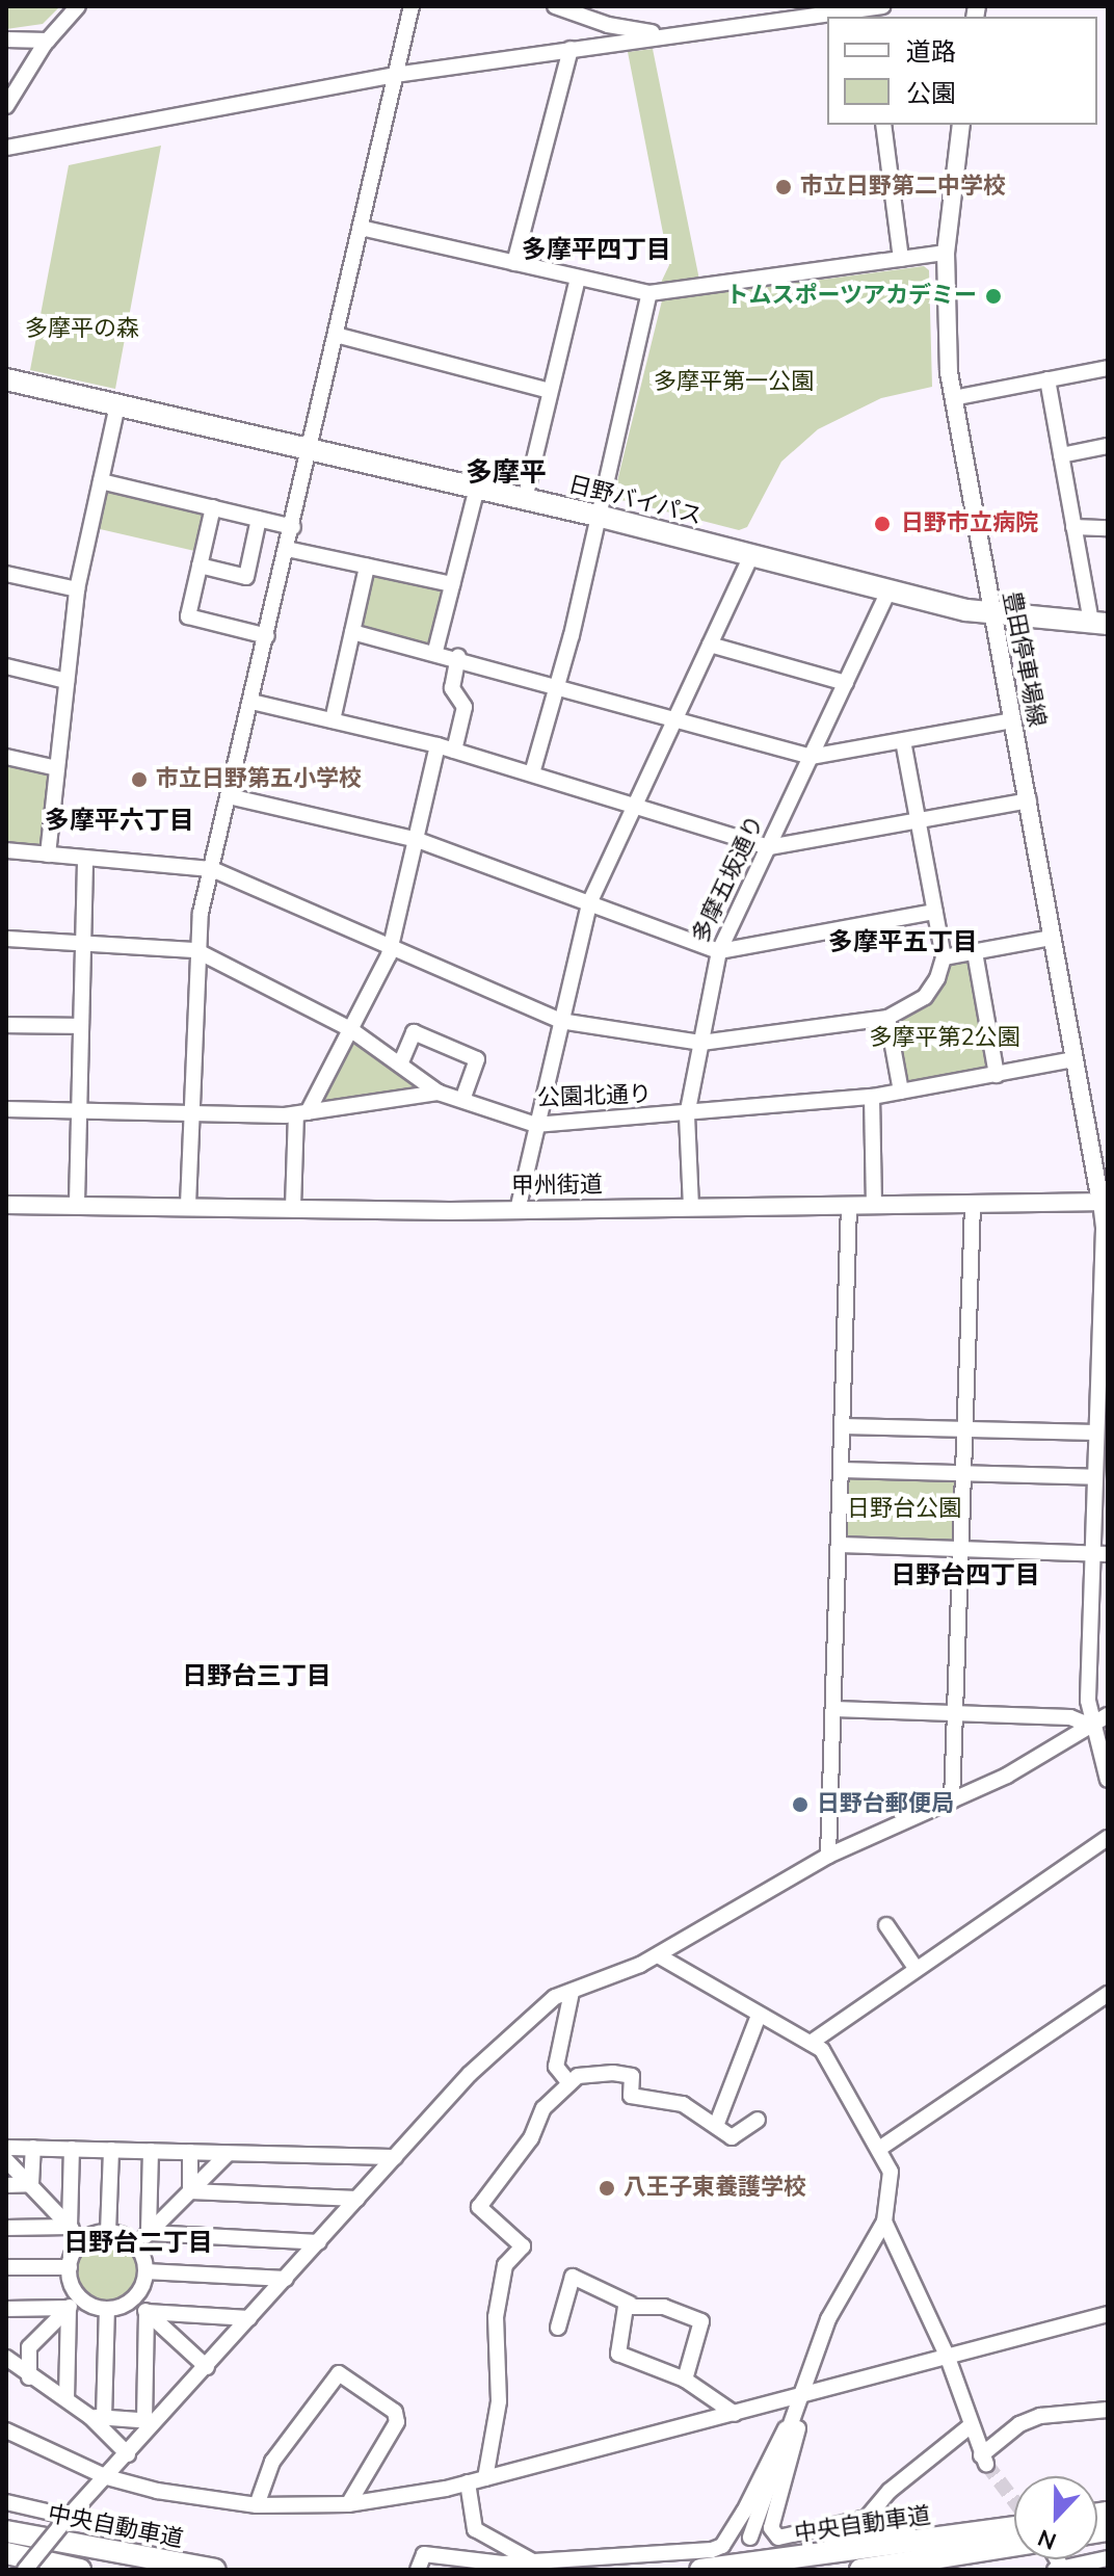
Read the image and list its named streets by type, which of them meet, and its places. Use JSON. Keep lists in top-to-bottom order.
{
  "streets": {
    "highway": ["日野バイパス", "中央自動車道"],
    "main road": ["豊田停車場線", "甲州街道"],
    "street": ["多摩五坂通り", "公園北通り"]
  },
  "crossings": [
    ["日野バイパス", "豊田停車場線"],
    ["日野バイパス", "多摩五坂通り"],
    ["豊田停車場線", "公園北通り"],
    ["豊田停車場線", "甲州街道"],
    ["多摩五坂通り", "公園北通り"],
    ["多摩五坂通り", "甲州街道"]
  ],
  "districts": [
    "多摩平四丁目",
    "多摩平",
    "多摩平六丁目",
    "多摩平五丁目",
    "日野台四丁目",
    "日野台三丁目",
    "日野台二丁目"
  ],
  "parks": [
    "多摩平の森",
    "多摩平第一公園",
    "多摩平第2公園",
    "日野台公園"
  ],
  "places": [
    "市立日野第二中学校",
    "トムスポーツアカデミー",
    "日野市立病院",
    "市立日野第五小学校",
    "日野台郵便局",
    "八王子東養護学校"
  ],
  "legend": ["道路", "公園"],
  "north": "bottom"
}
